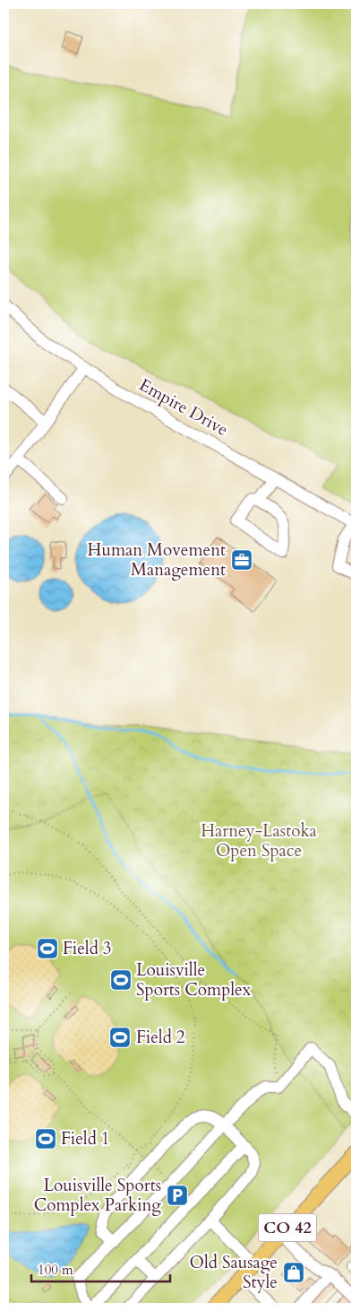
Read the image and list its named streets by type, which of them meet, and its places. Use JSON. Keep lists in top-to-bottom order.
{
  "streets": {
    "main road": ["CO 42"],
    "street": ["Empire Drive"]
  },
  "parks": ["Harney-Lastoka Open Space"],
  "places": {
    "office": ["Human Movement Management"],
    "sports": [
      "Field 3",
      "Louisville Sports Complex",
      "Field 2",
      "Field 1"
    ],
    "parking": ["Louisville Sports Complex Parking"],
    "shop": ["Old Sausage Style"]
  },
  "scale_bar": "100 m"
}
